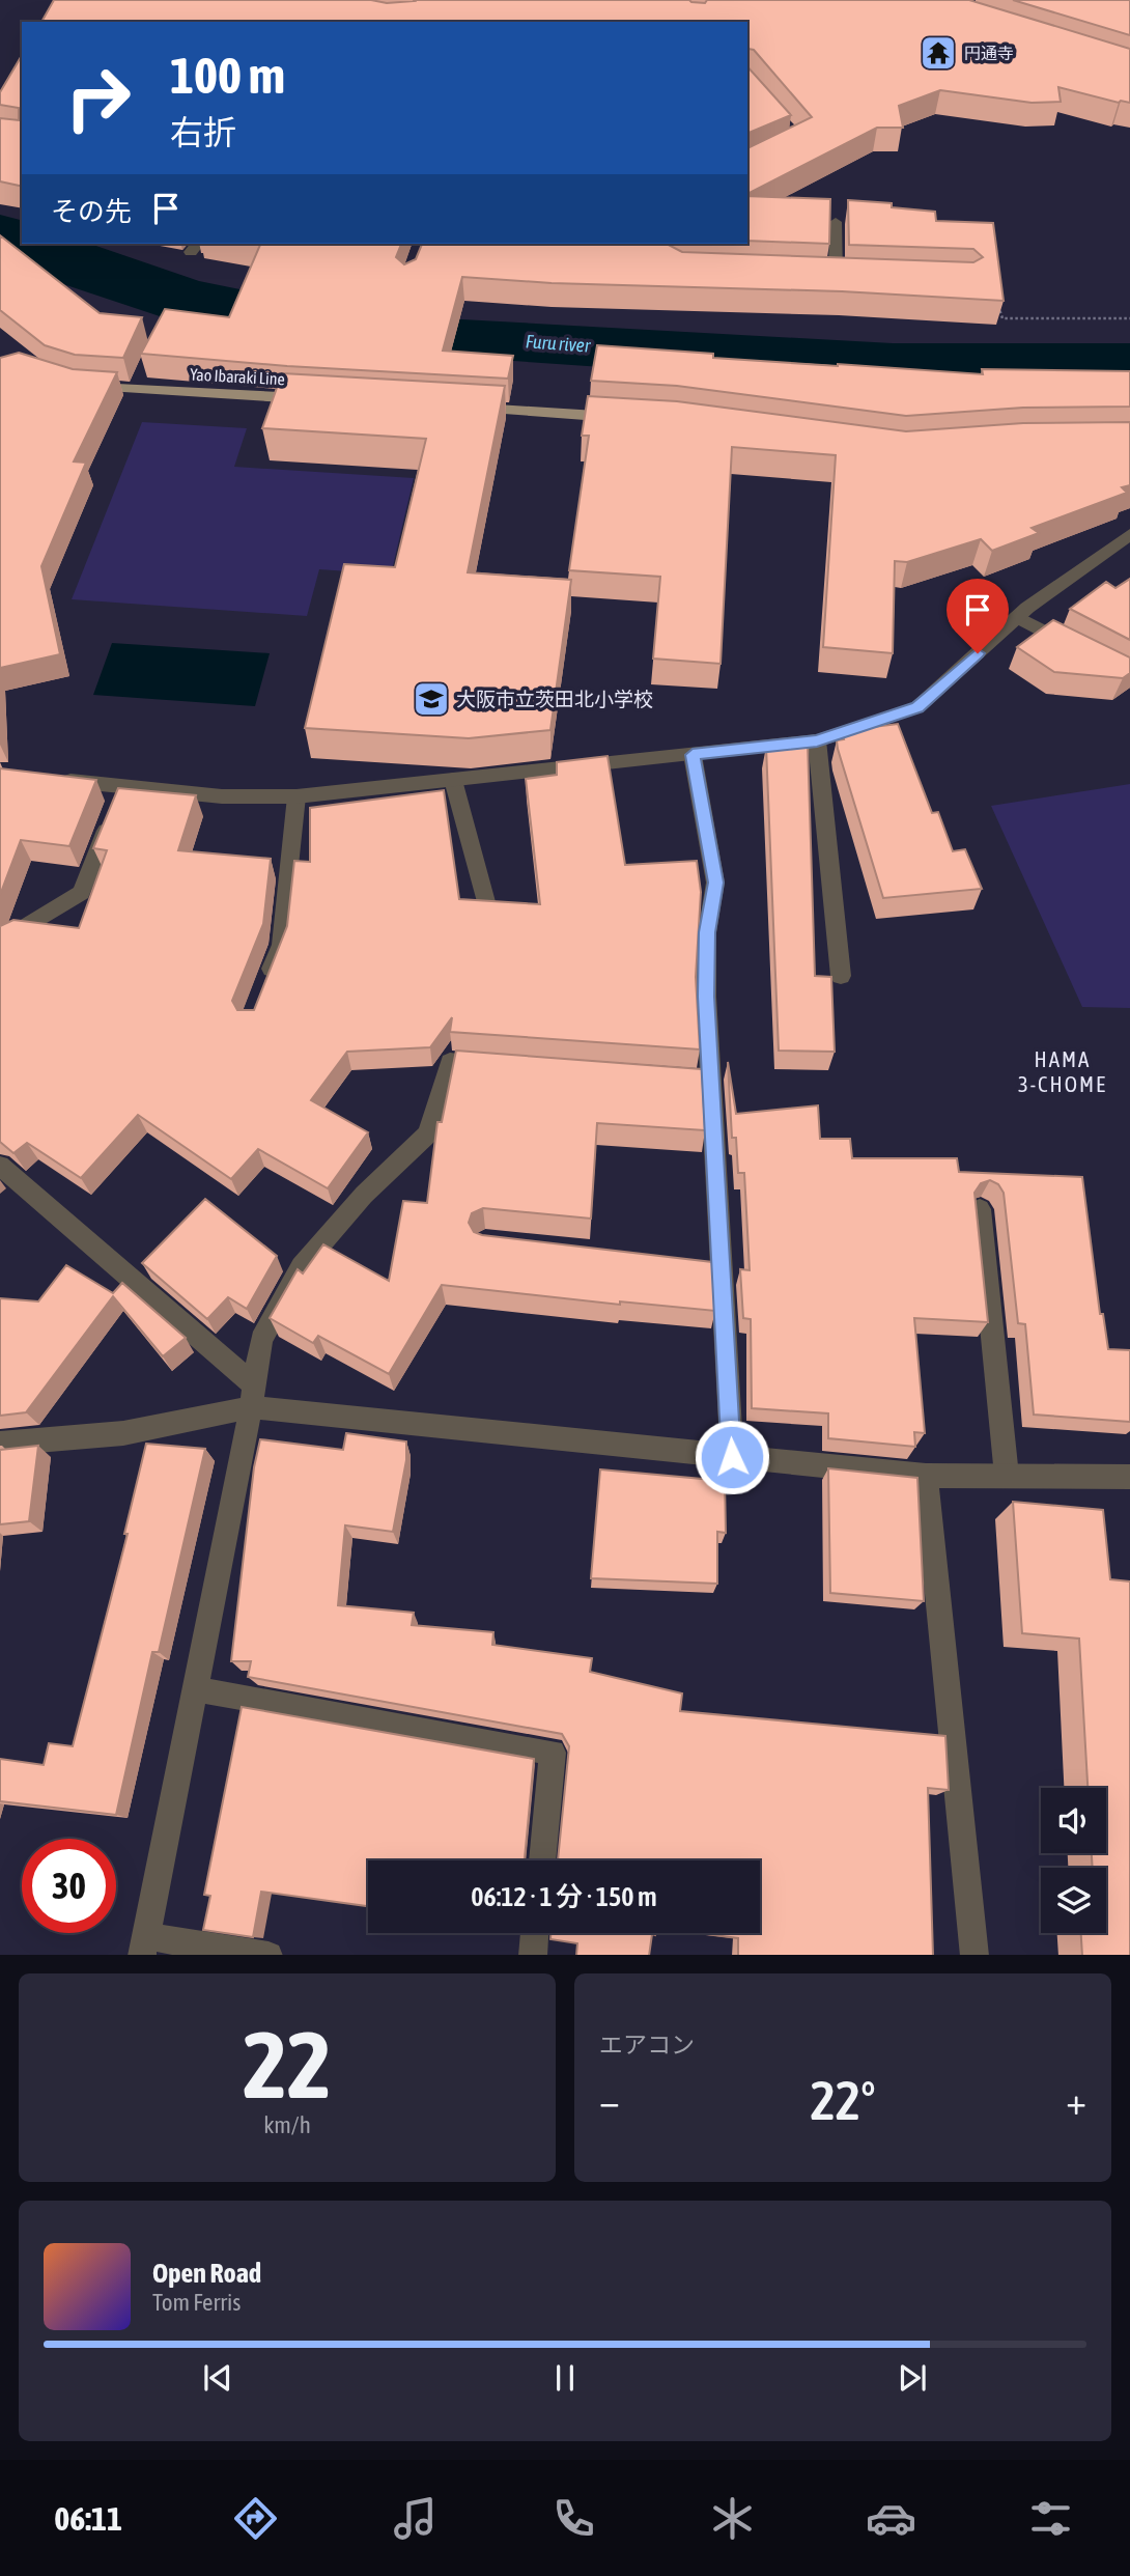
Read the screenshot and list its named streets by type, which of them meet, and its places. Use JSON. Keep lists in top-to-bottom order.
{
  "streets": {
    "main road": ["Yao Ibaraki Line"]
  },
  "districts": ["HAMA 3-CHOME"],
  "water": ["Furu river"],
  "places": {
    "temple": ["円通寺"],
    "school or university": ["大阪市立茨田北小学校"]
  },
  "page": {
    "turn": ["100 m", "右折"],
    "then": "その先",
    "limit": "30",
    "trip": "06:12 · 1 分 · 150 m",
    "tile": [
      ["22", "km/h"],
      "エアコン"
    ],
    "heat": ["−", "22°", "+"],
    "song": ["Open Road", "Tom Ferris"],
    "tabs": "06:11"
  }
}
